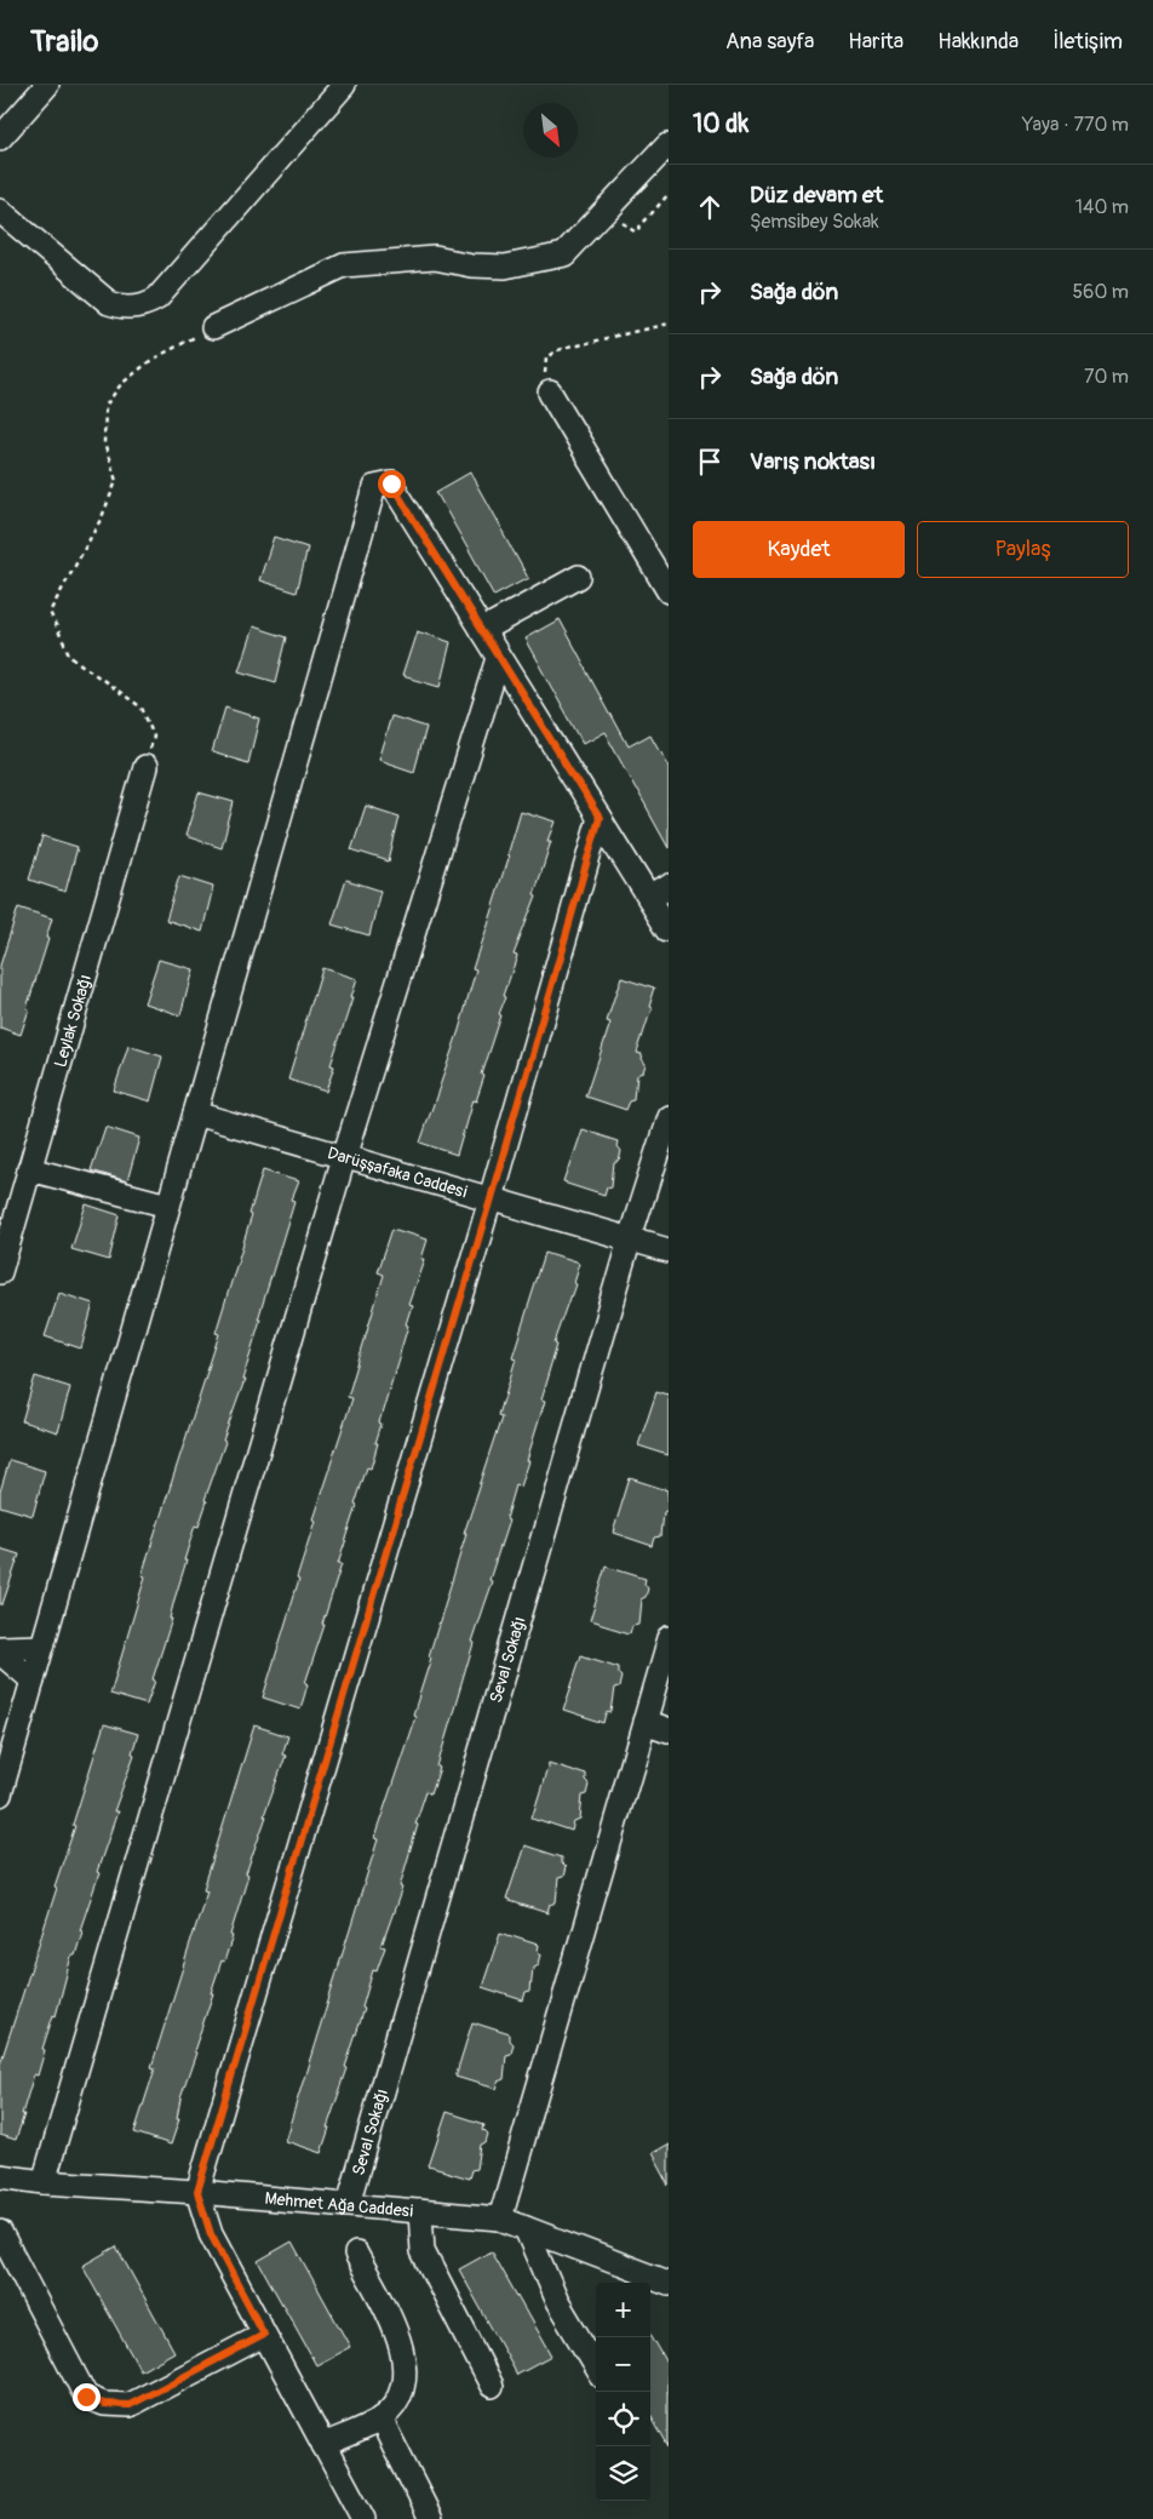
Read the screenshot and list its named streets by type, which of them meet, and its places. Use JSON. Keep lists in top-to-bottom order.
{
  "streets": {
    "street": [
      "Leylak Sokağı",
      "Darüşşafaka Caddesi",
      "Seval Sokağı",
      "Mehmet Ağa Caddesi"
    ]
  },
  "crossings": [
    ["Darüşşafaka Caddesi", "Seval Sokağı"],
    ["Seval Sokağı", "Mehmet Ağa Caddesi"]
  ],
  "north": "bottom right",
  "page": {
    "header": "Trailo",
    "nav": [
      "Ana sayfa",
      "Harita",
      "Hakkında",
      "İletişim"
    ],
    "heading": ["10 dk", "Yaya · 770 m"],
    "list": [
      ["Düz devam et", "Şemsibey Sokak", "140 m"],
      ["Sağa dön", "560 m"],
      ["Sağa dön", "70 m"],
      "Varış noktası"
    ],
    "buttons": ["Kaydet", "Paylaş"],
    "map_buttons": ["+", "−"]
  }
}
